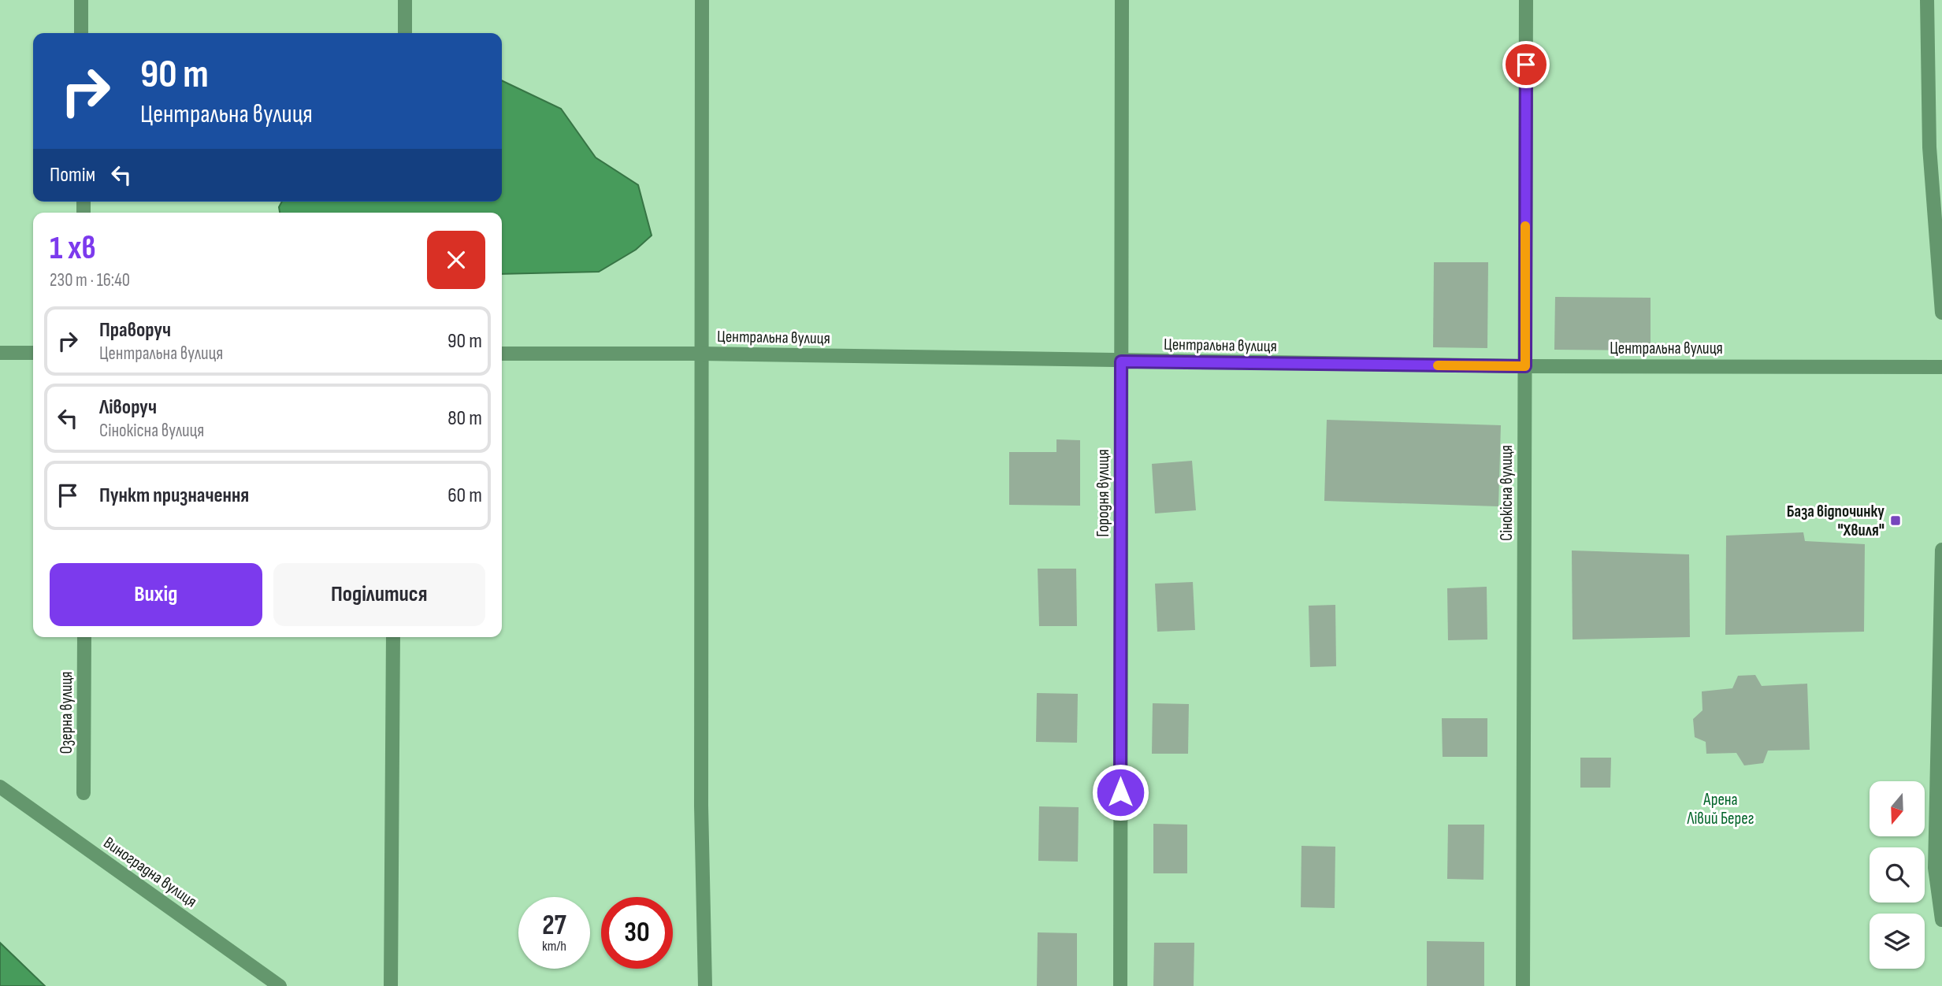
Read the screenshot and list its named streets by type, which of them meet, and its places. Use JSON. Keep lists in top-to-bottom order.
{
  "streets": {
    "street": [
      "Центральна вулиця",
      "Городня вулиця",
      "Сінокісна вулиця",
      "Озерна вулиця",
      "Виноградна вулиця"
    ]
  },
  "crossings": [
    ["Центральна вулиця", "Городня вулиця"],
    ["Центральна вулиця", "Сінокісна вулиця"]
  ],
  "parks": ["Арена Лівий Берег"],
  "places": {
    "transit": ["База відпочинку \"Хвиля\""]
  },
  "north": "bottom",
  "page": {
    "turn": ["90 m", "Центральна вулиця"],
    "then": "Потім",
    "heading": ["1 хв", "230 m · 16:40"],
    "list": [
      {
        "name": "Праворуч",
        "note": "Центральна вулиця",
        "value": "90 m"
      },
      {
        "name": "Ліворуч",
        "note": "Сінокісна вулиця",
        "value": "80 m"
      },
      {
        "name": "Пункт призначення",
        "value": "60 m"
      }
    ],
    "buttons": ["Вихід", "Поділитися"],
    "speed": "27 km/h",
    "limit": "30"
  }
}
